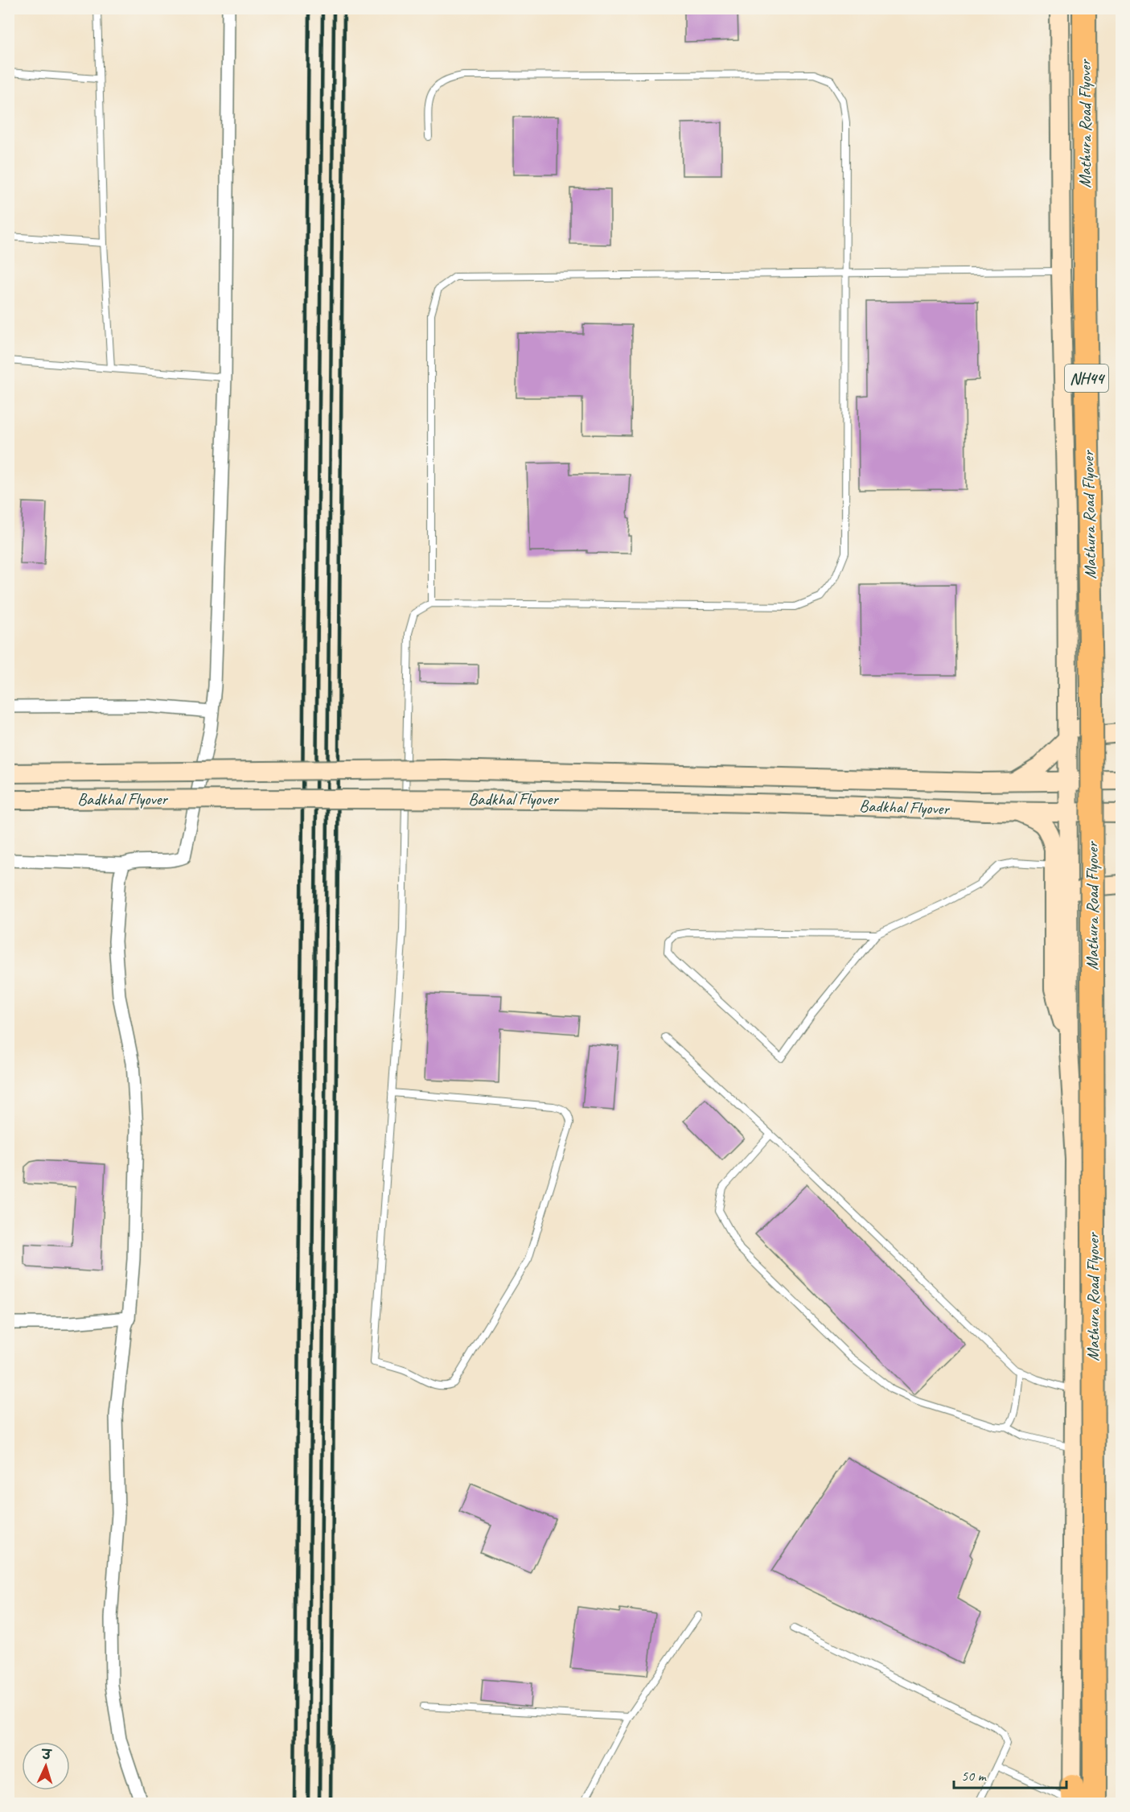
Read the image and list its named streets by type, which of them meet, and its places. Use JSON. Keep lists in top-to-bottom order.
{
  "streets": {
    "highway": ["Mathura Road Flyover", "NH44"],
    "main road": ["Badkhal Flyover"]
  },
  "scale_bar": "50 m",
  "north": "top"
}
